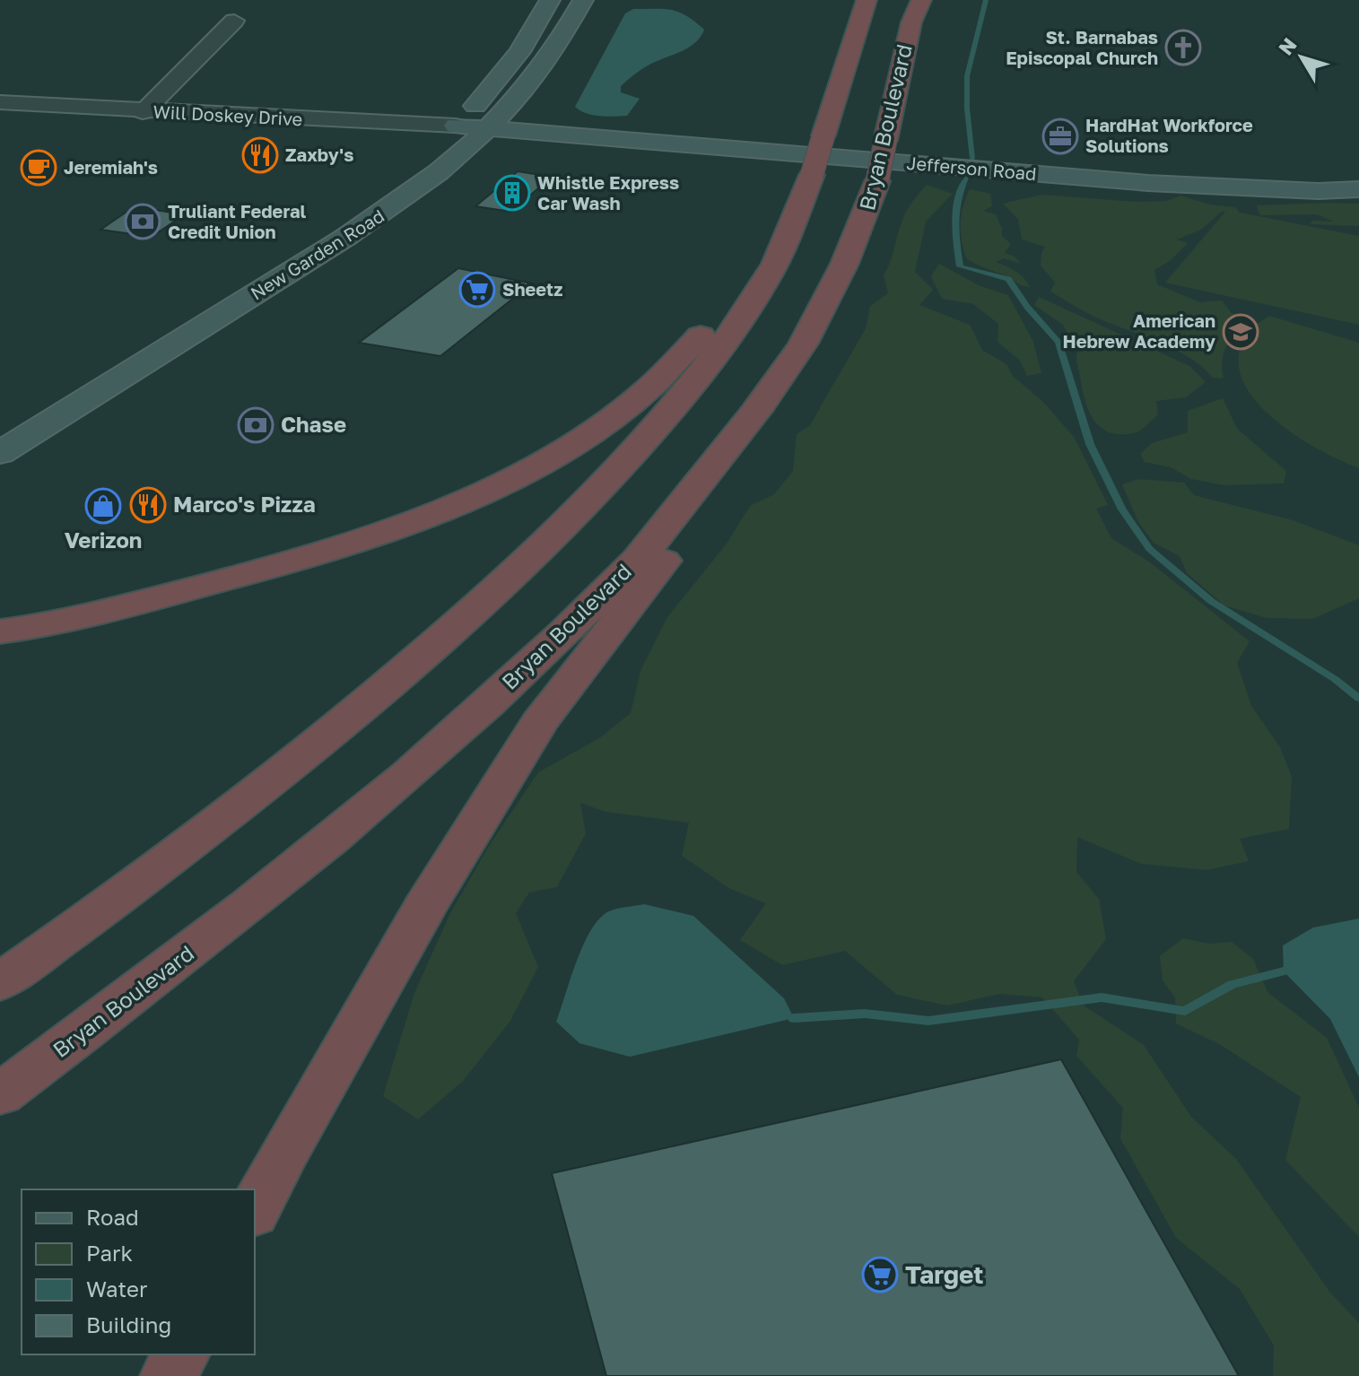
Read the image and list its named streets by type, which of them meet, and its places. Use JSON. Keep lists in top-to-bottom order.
{
  "streets": {
    "highway": ["Bryan Boulevard"],
    "main road": ["Jefferson Road", "New Garden Road"],
    "street": ["Will Doskey Drive"]
  },
  "crossings": [
    ["Will Doskey Drive", "Jefferson Road"],
    ["Will Doskey Drive", "New Garden Road"],
    ["Jefferson Road", "New Garden Road"]
  ],
  "places": {
    "church": ["St. Barnabas Episcopal Church"],
    "office": ["HardHat Workforce Solutions"],
    "restaurant": ["Zaxby's", "Marco's Pizza"],
    "cafe": ["Jeremiah's"],
    "building": ["Whistle Express Car Wash"],
    "bank": ["Truliant Federal Credit Union", "Chase"],
    "supermarket": ["Sheetz", "Target"],
    "school or university": ["American Hebrew Academy"],
    "shop": ["Verizon"]
  },
  "legend": [
    "Road",
    "Park",
    "Water",
    "Building"
  ],
  "north": "top left"
}
